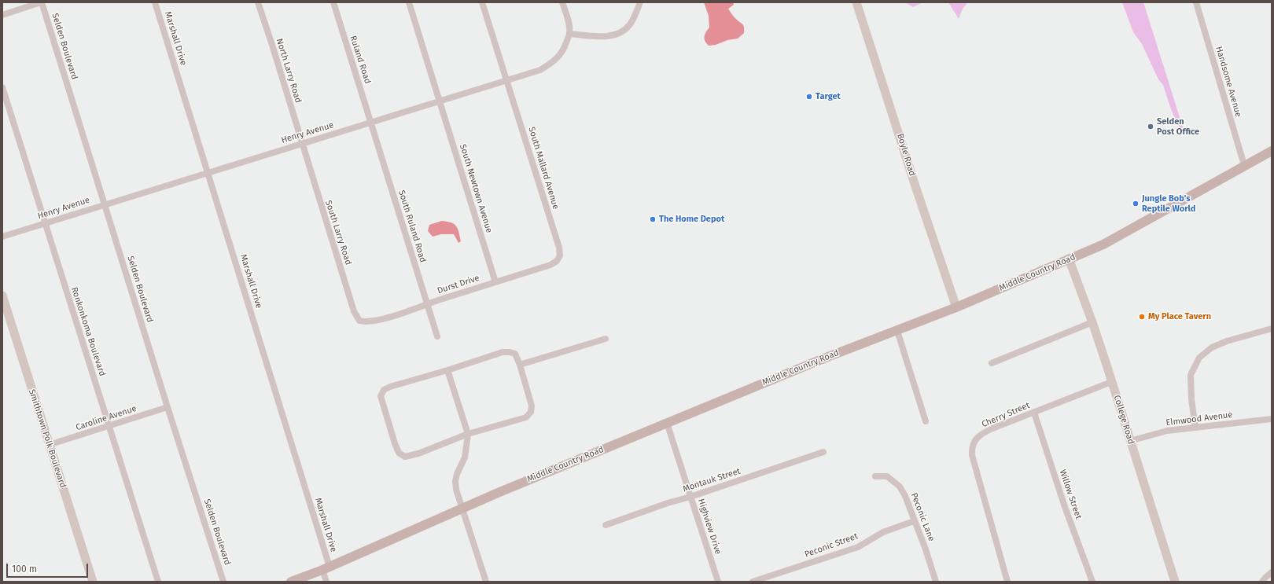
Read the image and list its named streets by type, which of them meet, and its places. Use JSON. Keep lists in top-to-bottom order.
{
  "streets": {
    "main road": ["Middle Country Road"],
    "street": [
      "Marshall Drive",
      "Selden Boulevard",
      "Ruland Road",
      "North Larry Road",
      "Handsome Avenue",
      "Henry Avenue",
      "Boyle Road",
      "South Mallard Avenue",
      "South Newtown Avenue",
      "South Ruland Road",
      "South Larry Road",
      "Durst Drive",
      "Ronkonkoma Boulevard",
      "Cherry Street",
      "Caroline Avenue",
      "Elmwood Avenue",
      "College Road",
      "Smithtown Polk Boulevard",
      "Montauk Street",
      "Willow Street",
      "Peconic Lane",
      "Highview Drive",
      "Peconic Street"
    ]
  },
  "crossings": [
    ["Marshall Drive", "Henry Avenue"],
    ["Marshall Drive", "Middle Country Road"],
    ["Selden Boulevard", "Henry Avenue"],
    ["Selden Boulevard", "Caroline Avenue"],
    ["Ruland Road", "Henry Avenue"],
    ["Ruland Road", "South Ruland Road"],
    ["North Larry Road", "Henry Avenue"],
    ["North Larry Road", "South Larry Road"],
    ["Handsome Avenue", "Middle Country Road"],
    ["Henry Avenue", "South Mallard Avenue"],
    ["Henry Avenue", "South Newtown Avenue"],
    ["Henry Avenue", "South Ruland Road"],
    ["Henry Avenue", "South Larry Road"],
    ["Henry Avenue", "Ronkonkoma Boulevard"],
    ["Boyle Road", "Middle Country Road"],
    ["South Mallard Avenue", "Durst Drive"],
    ["South Newtown Avenue", "Durst Drive"],
    ["South Ruland Road", "Durst Drive"],
    ["South Larry Road", "Durst Drive"],
    ["Middle Country Road", "College Road"],
    ["Middle Country Road", "Highview Drive"],
    ["Ronkonkoma Boulevard", "Caroline Avenue"],
    ["Cherry Street", "College Road"],
    ["Cherry Street", "Willow Street"],
    ["Caroline Avenue", "Smithtown Polk Boulevard"],
    ["Elmwood Avenue", "College Road"],
    ["Montauk Street", "Highview Drive"],
    ["Peconic Lane", "Peconic Street"]
  ],
  "places": [
    "Target",
    "Selden Post Office",
    "Jungle Bob's Reptile World",
    "The Home Depot",
    "My Place Tavern"
  ],
  "scale_bar": "100 m"
}
